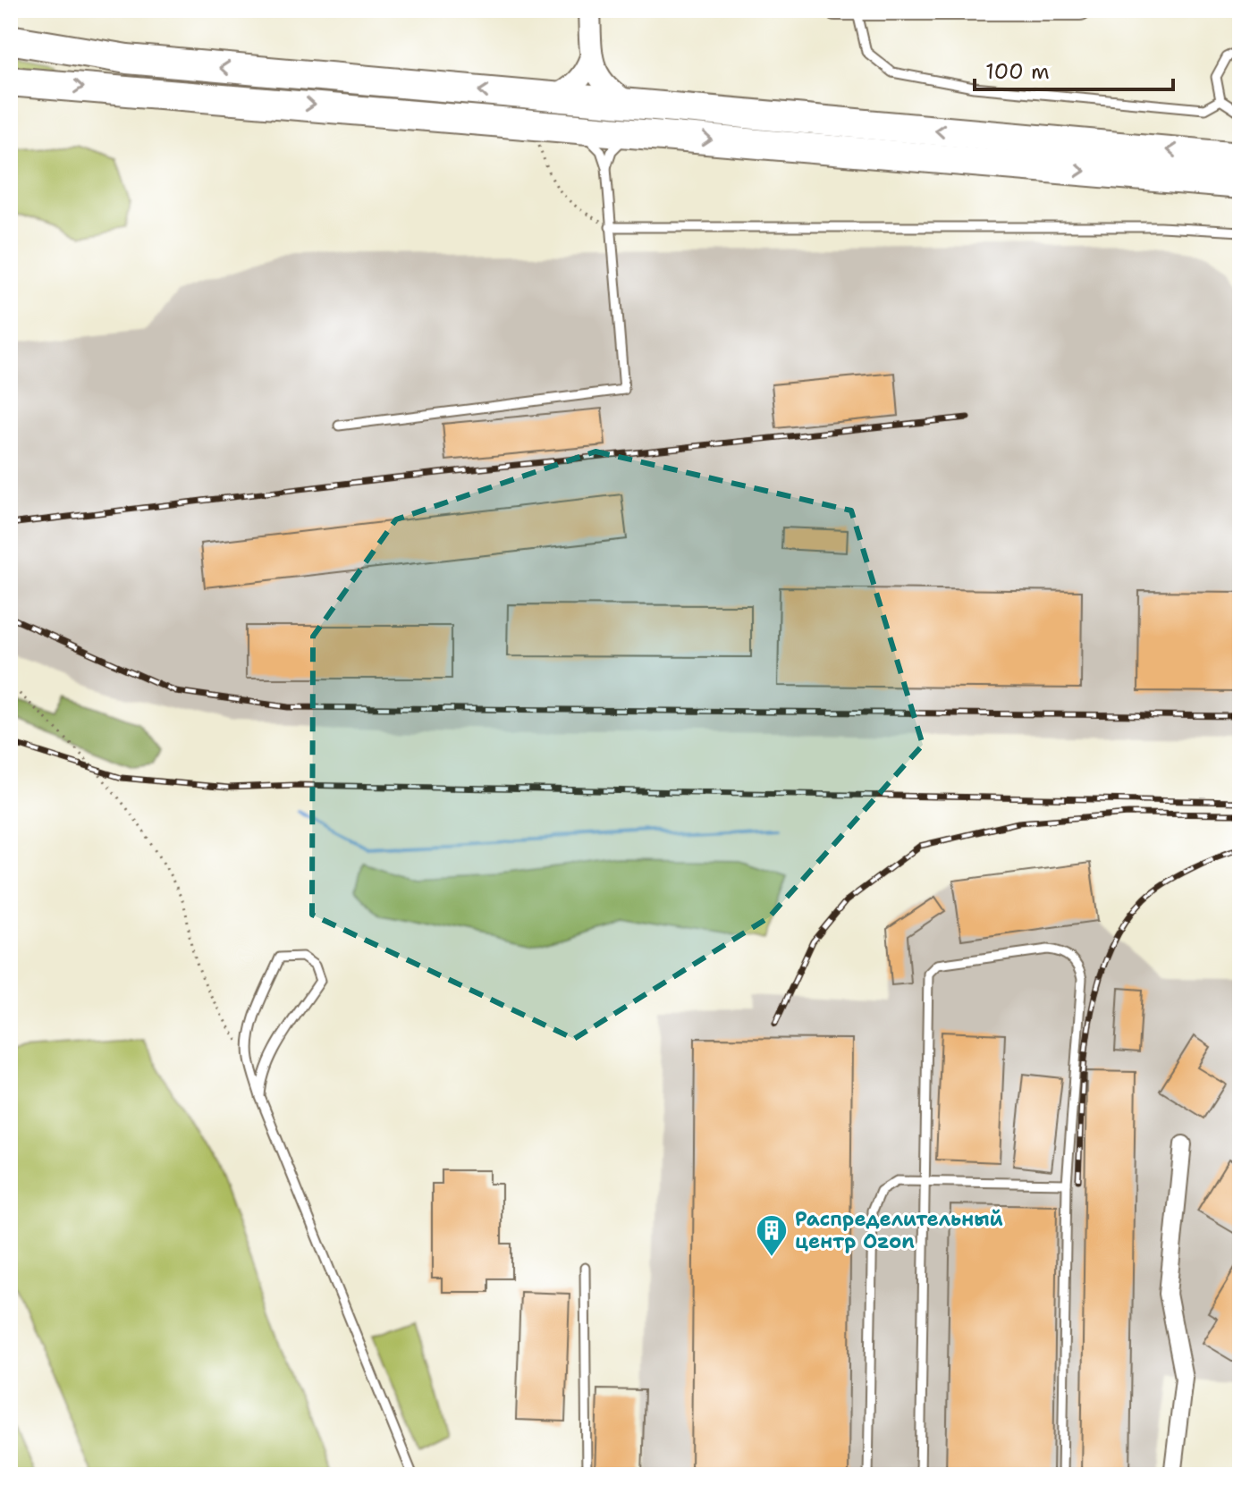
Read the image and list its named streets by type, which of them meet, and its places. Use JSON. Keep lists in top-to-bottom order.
{
  "places": {
    "building": ["Распределительный центр Ozon"]
  },
  "scale_bar": "100 m"
}
